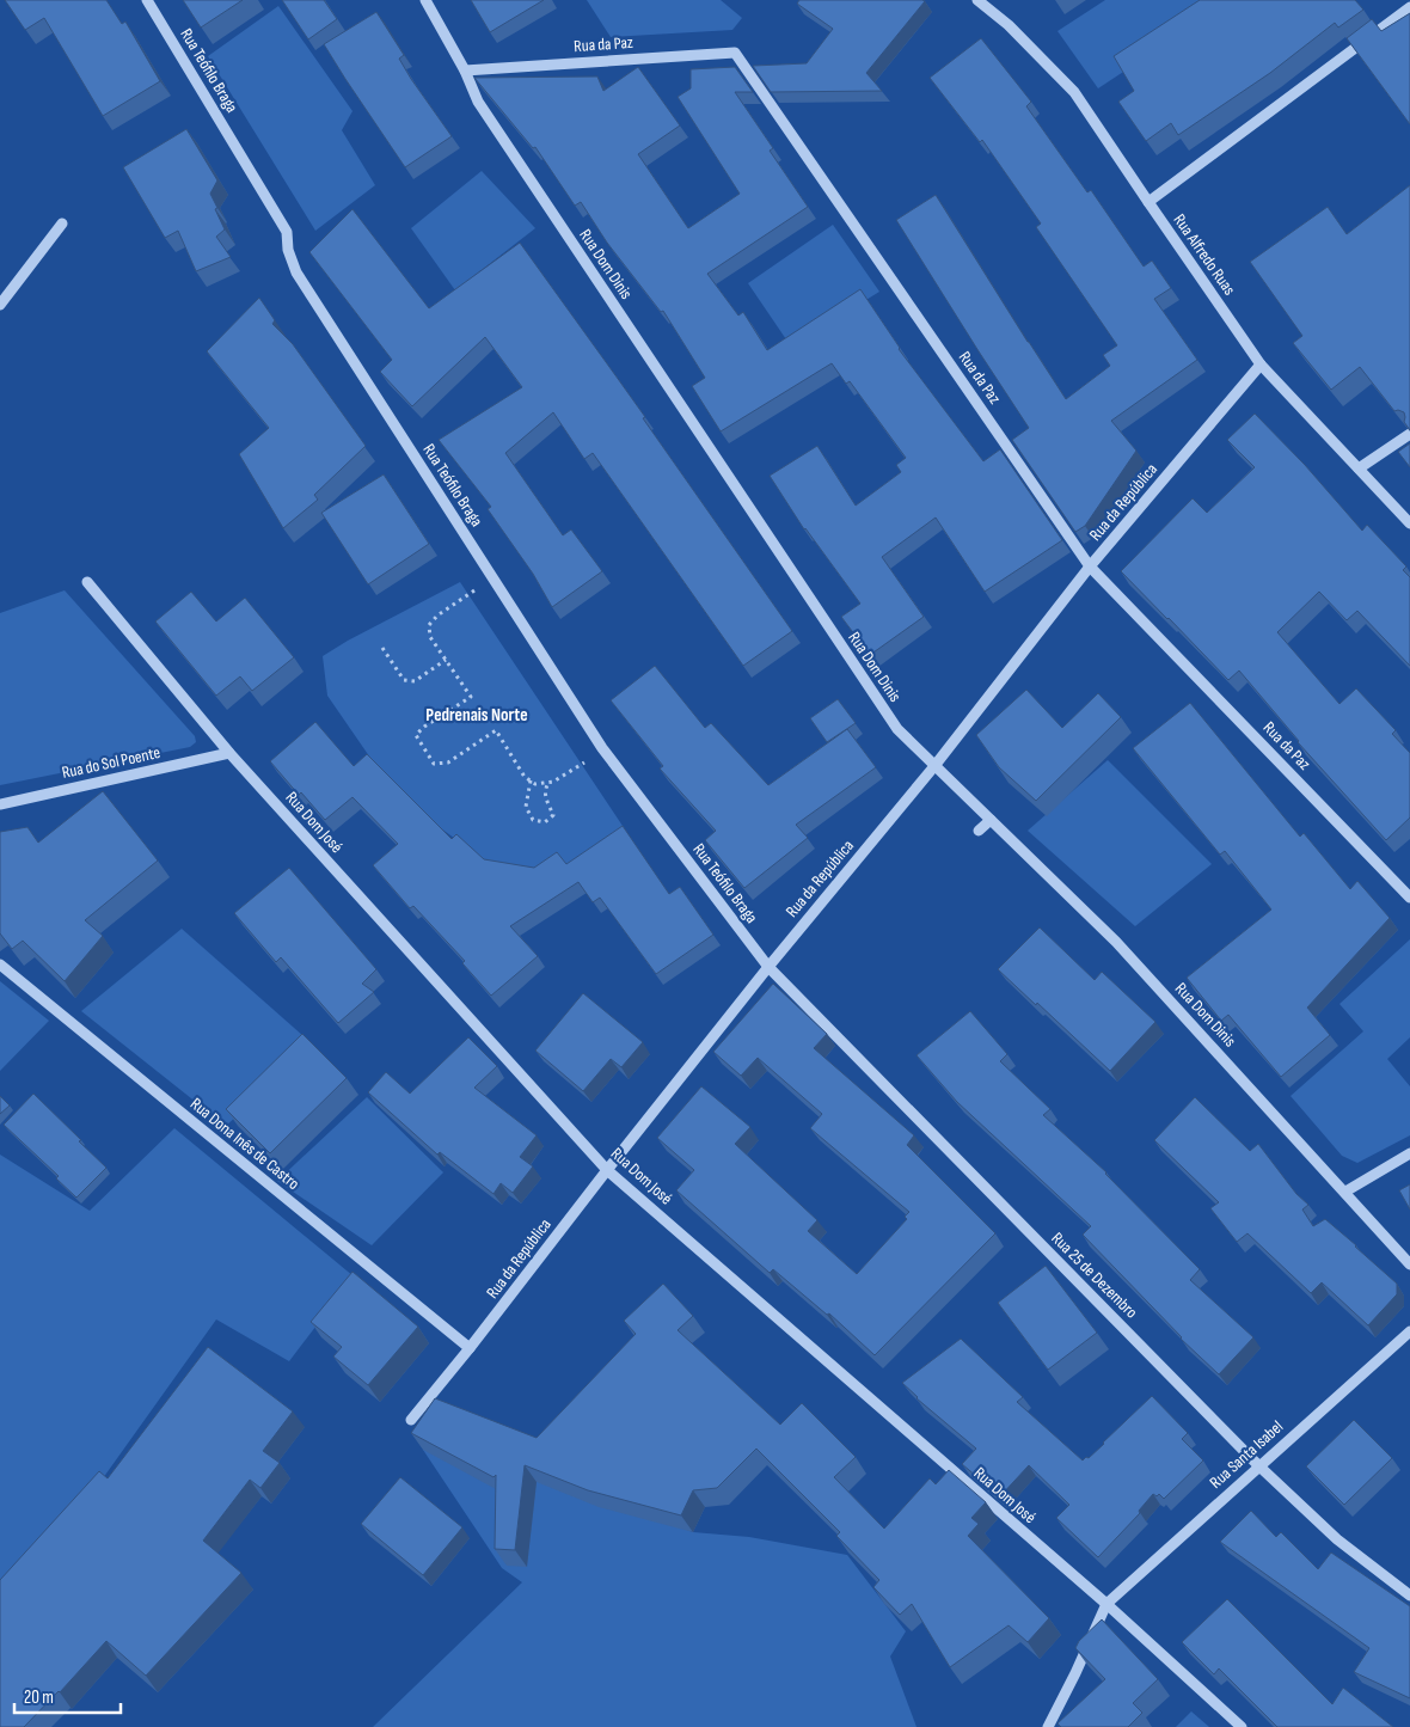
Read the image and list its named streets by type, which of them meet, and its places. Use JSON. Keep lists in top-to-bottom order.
{
  "streets": {
    "street": [
      "Rua da Paz",
      "Rua Teófilo Braga",
      "Rua Alfredo Ruas",
      "Rua Dom Dinis",
      "Rua da República",
      "Rua do Sol Poente",
      "Rua Dom José",
      "Rua Dona Inês de Castro",
      "Rua 25 de Dezembro",
      "Rua Santa Isabel"
    ]
  },
  "crossings": [
    ["Rua da Paz", "Rua Dom Dinis"],
    ["Rua da Paz", "Rua da República"],
    ["Rua Teófilo Braga", "Rua da República"],
    ["Rua Teófilo Braga", "Rua 25 de Dezembro"],
    ["Rua Alfredo Ruas", "Rua da República"],
    ["Rua Dom Dinis", "Rua da República"],
    ["Rua da República", "Rua Dom José"],
    ["Rua da República", "Rua Dona Inês de Castro"],
    ["Rua da República", "Rua 25 de Dezembro"],
    ["Rua do Sol Poente", "Rua Dom José"],
    ["Rua Dom José", "Rua Santa Isabel"],
    ["Rua 25 de Dezembro", "Rua Santa Isabel"]
  ],
  "districts": ["Pedrenais Norte"],
  "scale_bar": "20 m"
}
